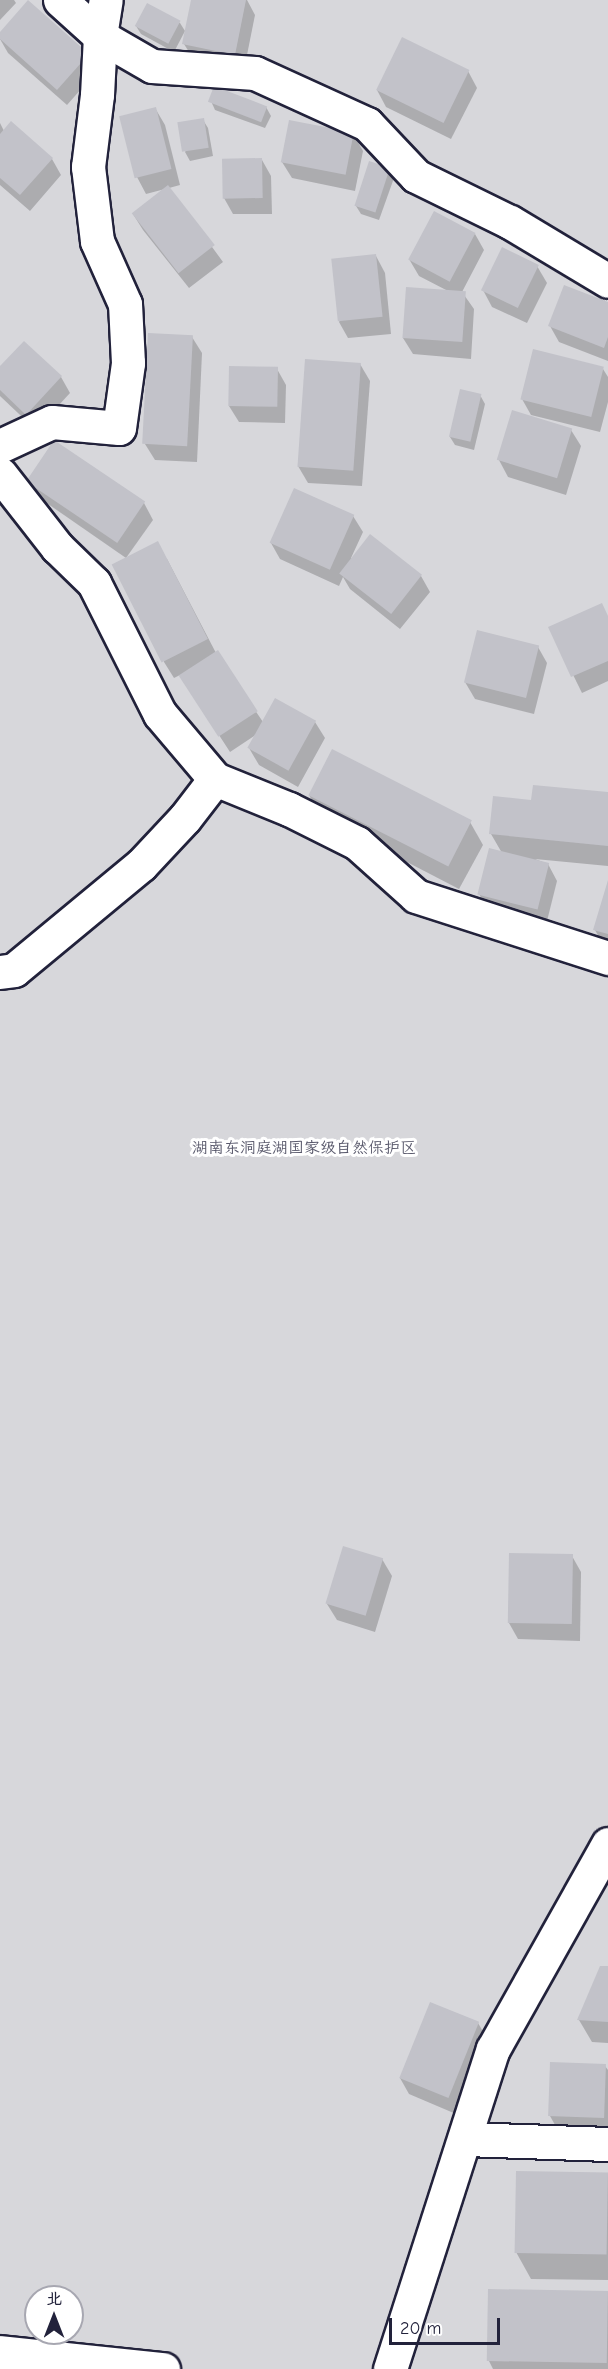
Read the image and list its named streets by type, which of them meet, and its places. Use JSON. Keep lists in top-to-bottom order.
{
  "parks": ["湖南东洞庭湖国家级自然保护区"],
  "scale_bar": "20 m",
  "north": "top"
}
